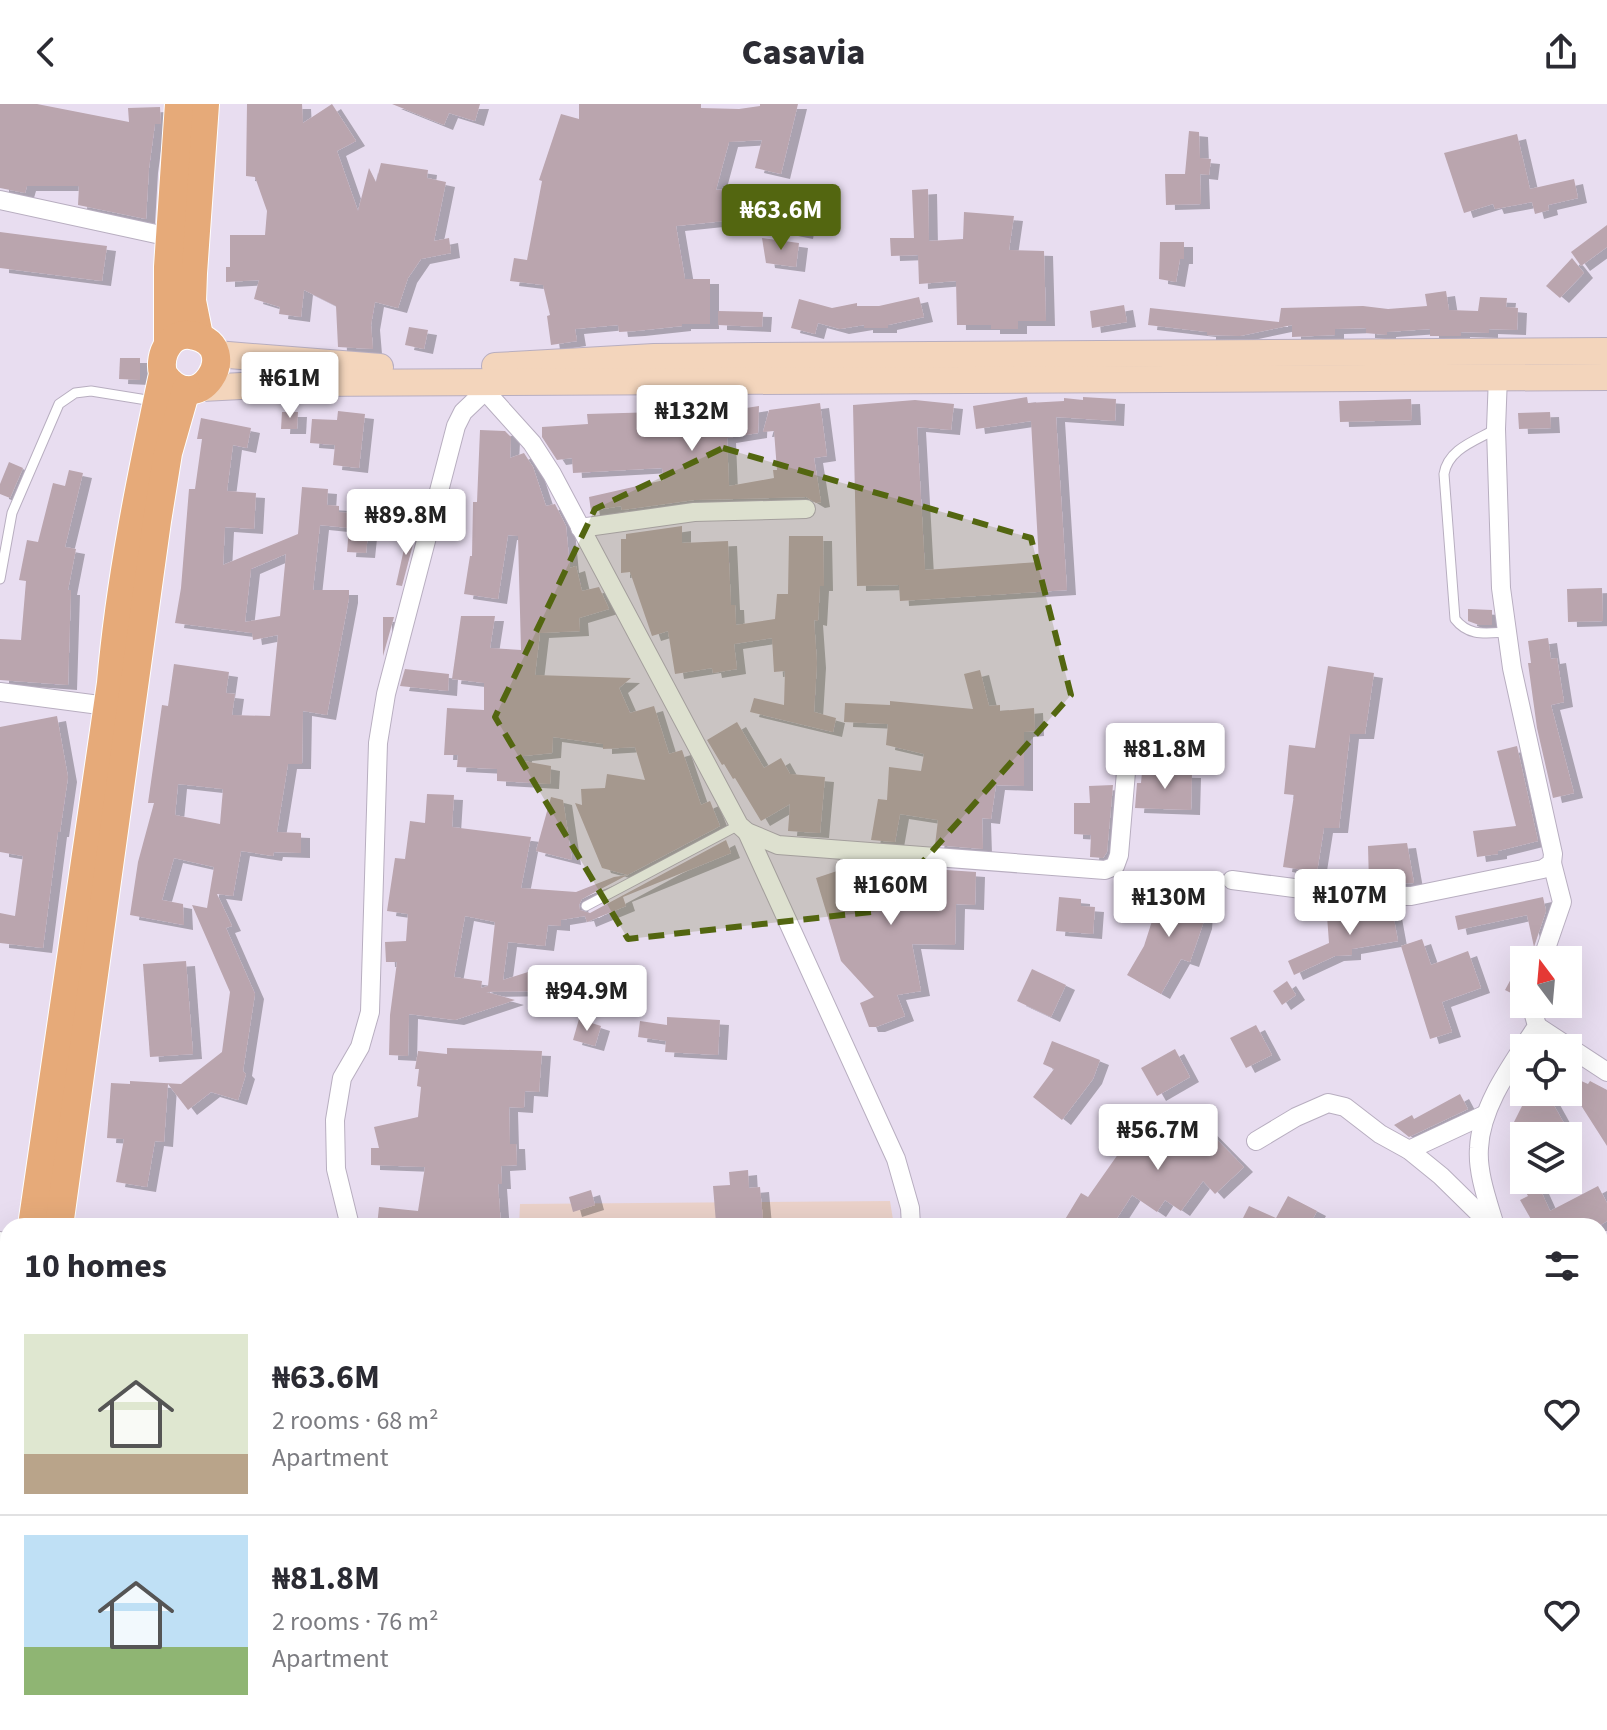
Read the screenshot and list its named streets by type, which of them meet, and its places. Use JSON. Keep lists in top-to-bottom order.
{
  "north": "top",
  "page": {
    "header": "Casavia",
    "price": [
      "₦63.6M",
      "₦61M",
      "₦132M",
      "₦89.8M",
      "₦81.8M",
      "₦160M",
      "₦107M",
      "₦130M",
      "₦94.9M",
      "₦56.7M"
    ],
    "heading": "10 homes",
    "list": [
      {
        "name": "₦63.6M",
        "note": "2 rooms · 68 m² · Apartment"
      },
      {
        "name": "₦81.8M",
        "note": "2 rooms · 76 m² · Apartment"
      }
    ]
  }
}
